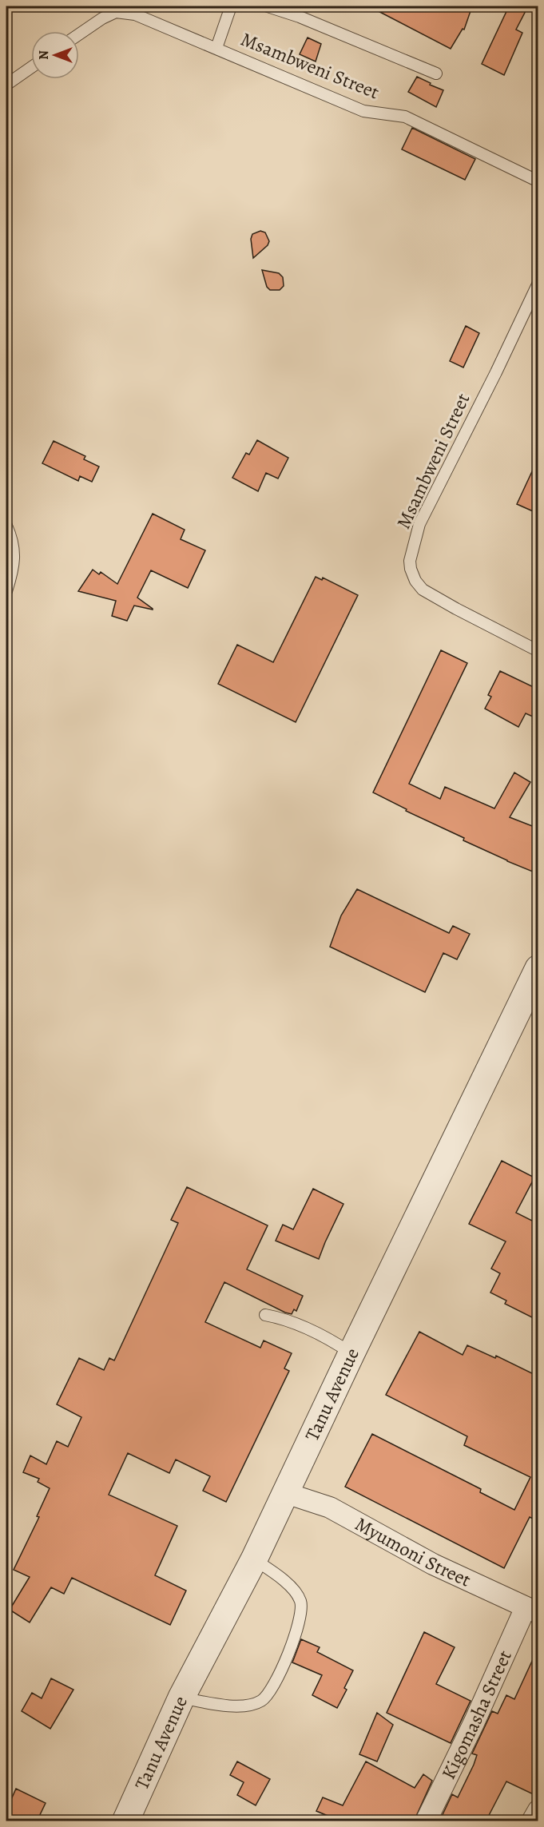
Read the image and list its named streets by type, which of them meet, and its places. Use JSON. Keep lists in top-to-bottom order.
{
  "streets": {
    "street": ["Tanu Avenue", "Myumoni Street", "Kigomasha Street"],
    "lane": ["Msambweni Street"]
  },
  "crossings": [
    ["Tanu Avenue", "Myumoni Street"],
    ["Myumoni Street", "Kigomasha Street"]
  ],
  "north": "left"
}
